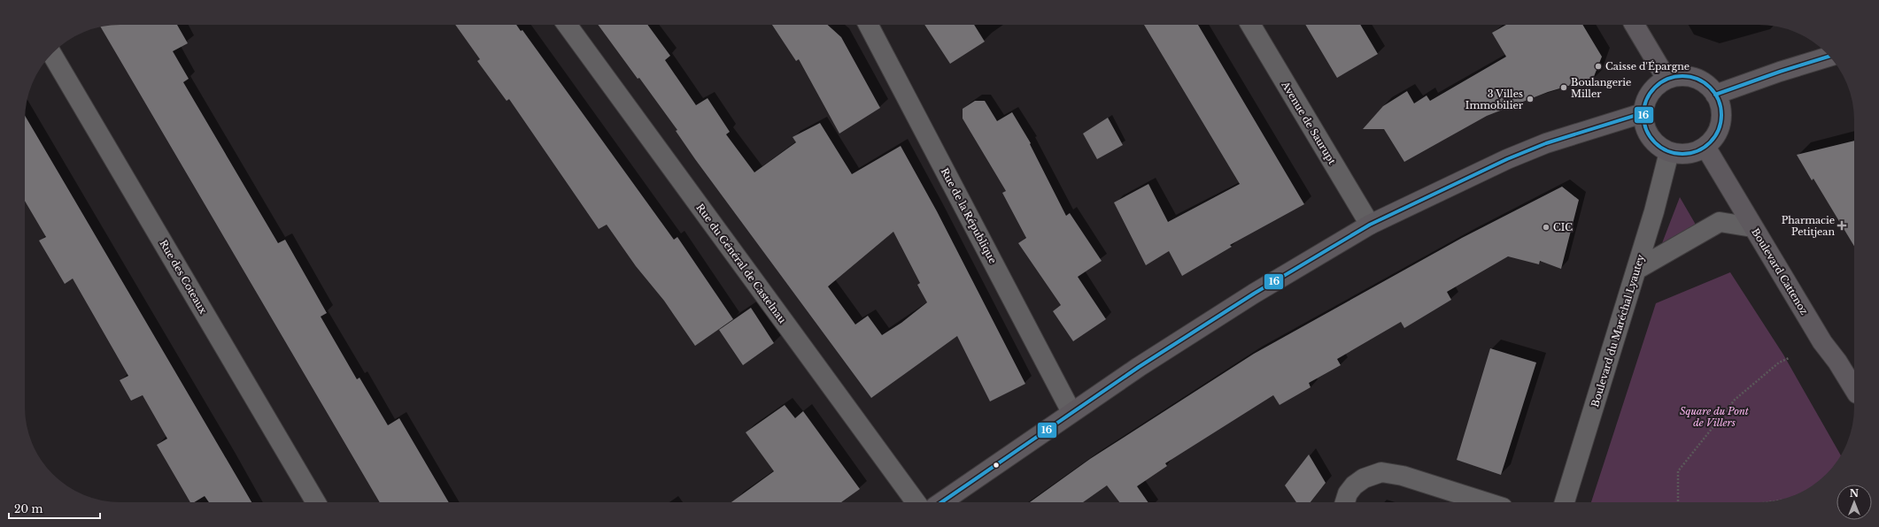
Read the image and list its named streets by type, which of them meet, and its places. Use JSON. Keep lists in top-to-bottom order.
{
  "streets": {
    "main road": ["Boulevard Cattenoz"],
    "street": [
      "Avenue de Saurupt",
      "Rue de la République",
      "Rue du Général de Castelnau",
      "Rue des Coteaux",
      "Boulevard du Maréchal Lyautey"
    ]
  },
  "crossings": [
    ["Boulevard Cattenoz", "Boulevard du Maréchal Lyautey"]
  ],
  "parks": ["Square du Pont de Villers"],
  "places": {
    "other": [
      "Caisse d'Épargne",
      "Boulangerie Miller",
      "3 Villes Immobilier",
      "CIC"
    ],
    "health": ["Pharmacie Petitjean"]
  },
  "lines": ["transit line 16"],
  "scale_bar": "20 m",
  "north": "top"
}
